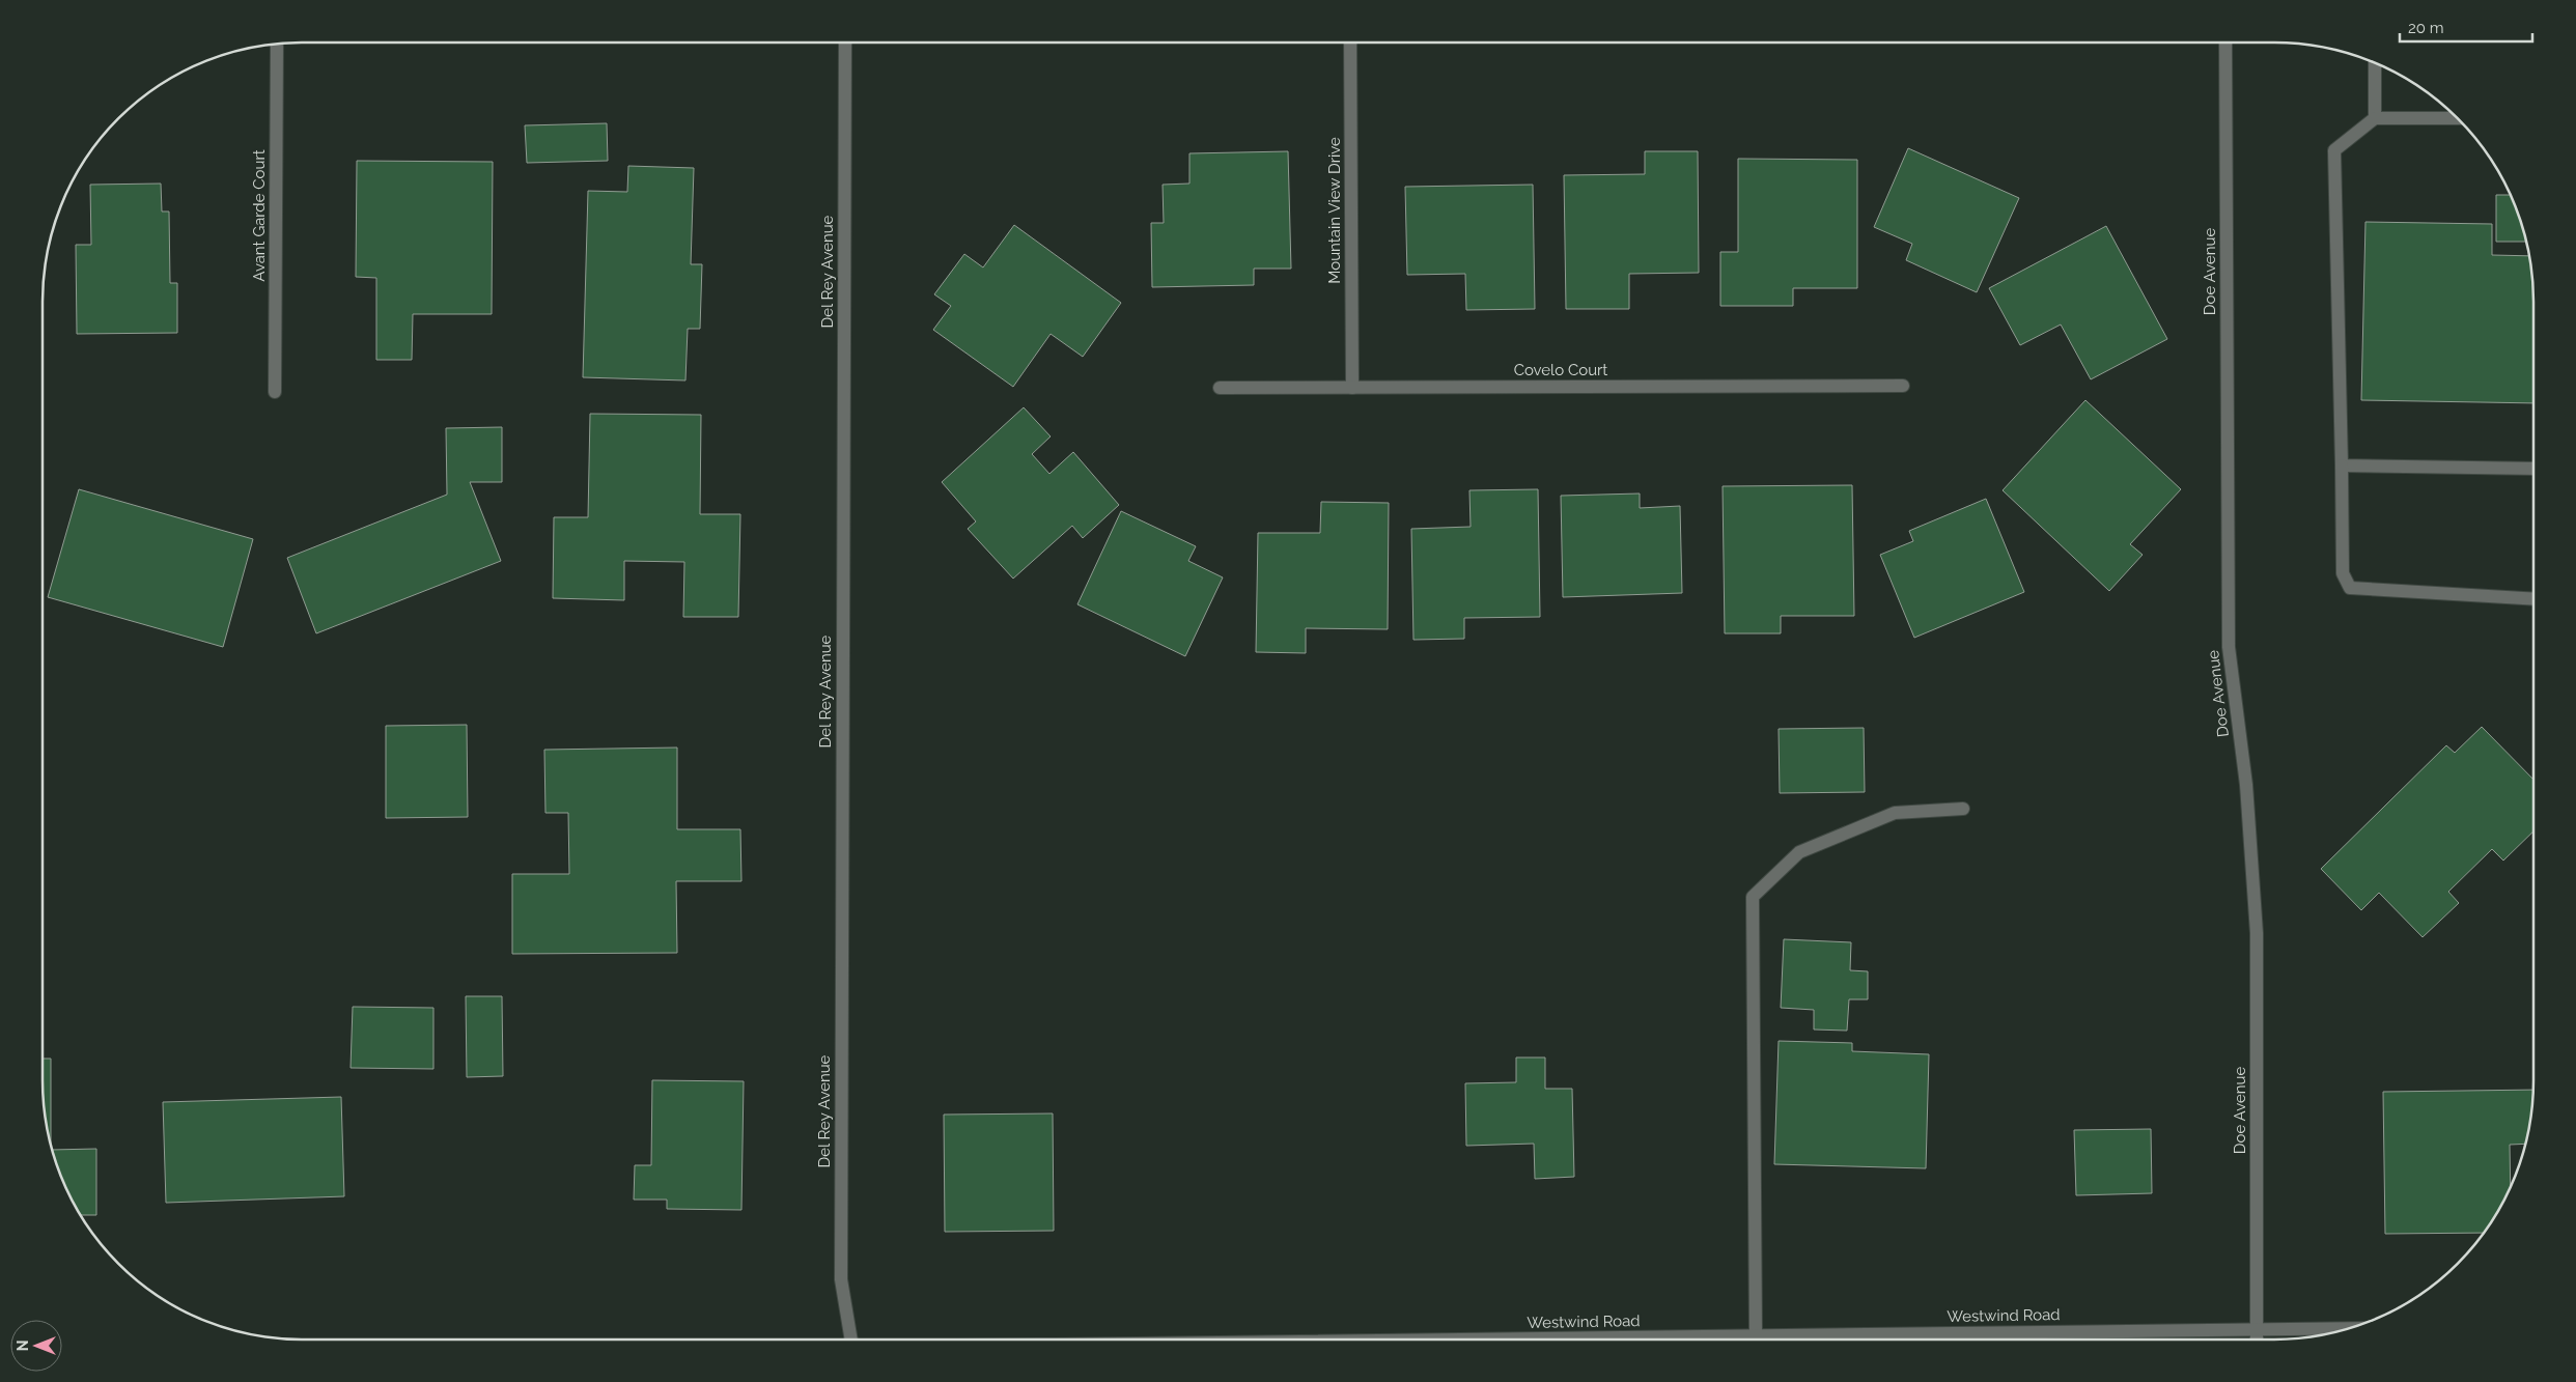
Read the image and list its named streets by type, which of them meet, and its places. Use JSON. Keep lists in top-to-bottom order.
{
  "streets": {
    "street": [
      "Mountain View Drive",
      "Avant Garde Court",
      "Del Rey Avenue",
      "Doe Avenue",
      "Covelo Court",
      "Westwind Road"
    ]
  },
  "crossings": [
    ["Mountain View Drive", "Covelo Court"],
    ["Doe Avenue", "Westwind Road"]
  ],
  "scale_bar": "20 m",
  "north": "left"
}
